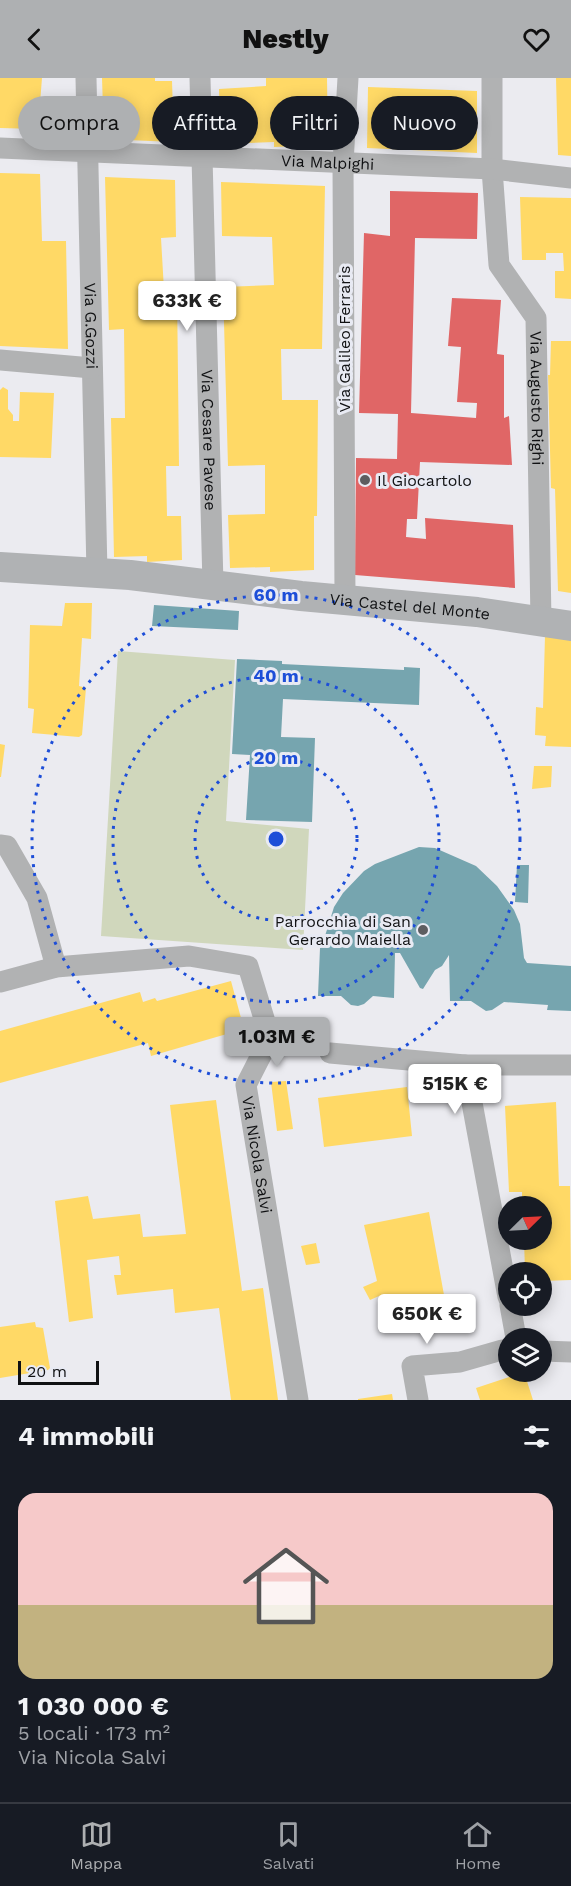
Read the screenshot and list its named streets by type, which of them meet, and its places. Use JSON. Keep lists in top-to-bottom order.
{
  "streets": {
    "main road": ["Via Castel del Monte"],
    "street": [
      "Via Malpighi",
      "Via G.Gozzi",
      "Via Galileo Ferraris",
      "Via Augusto Righi",
      "Via Cesare Pavese",
      "Via Nicola Salvi"
    ]
  },
  "crossings": [
    ["Via Malpighi", "Via G.Gozzi"],
    ["Via Malpighi", "Via Galileo Ferraris"],
    ["Via Malpighi", "Via Augusto Righi"],
    ["Via Malpighi", "Via Cesare Pavese"],
    ["Via G.Gozzi", "Via Castel del Monte"],
    ["Via Galileo Ferraris", "Via Castel del Monte"],
    ["Via Augusto Righi", "Via Castel del Monte"],
    ["Via Cesare Pavese", "Via Castel del Monte"]
  ],
  "places": ["Il Giocartolo", "Parrocchia di San Gerardo Maiella"],
  "scale_bar": "20 m",
  "north": "top right",
  "page": {
    "header": "Nestly",
    "chip": [
      "Compra",
      "Affitta",
      "Filtri",
      "Nuovo"
    ],
    "price": [
      "633K €",
      "1.03M €",
      "515K €",
      "650K €"
    ],
    "scale": "20 m",
    "heading": "4 immobili",
    "list": [
      {
        "name": "1 030 000 €",
        "note": "5 locali · 173 m² · Via Nicola Salvi"
      }
    ],
    "tabs": ["Mappa", "Salvati", "Home"]
  },
  "rings": ["60 m", "40 m", "20 m"]
}
